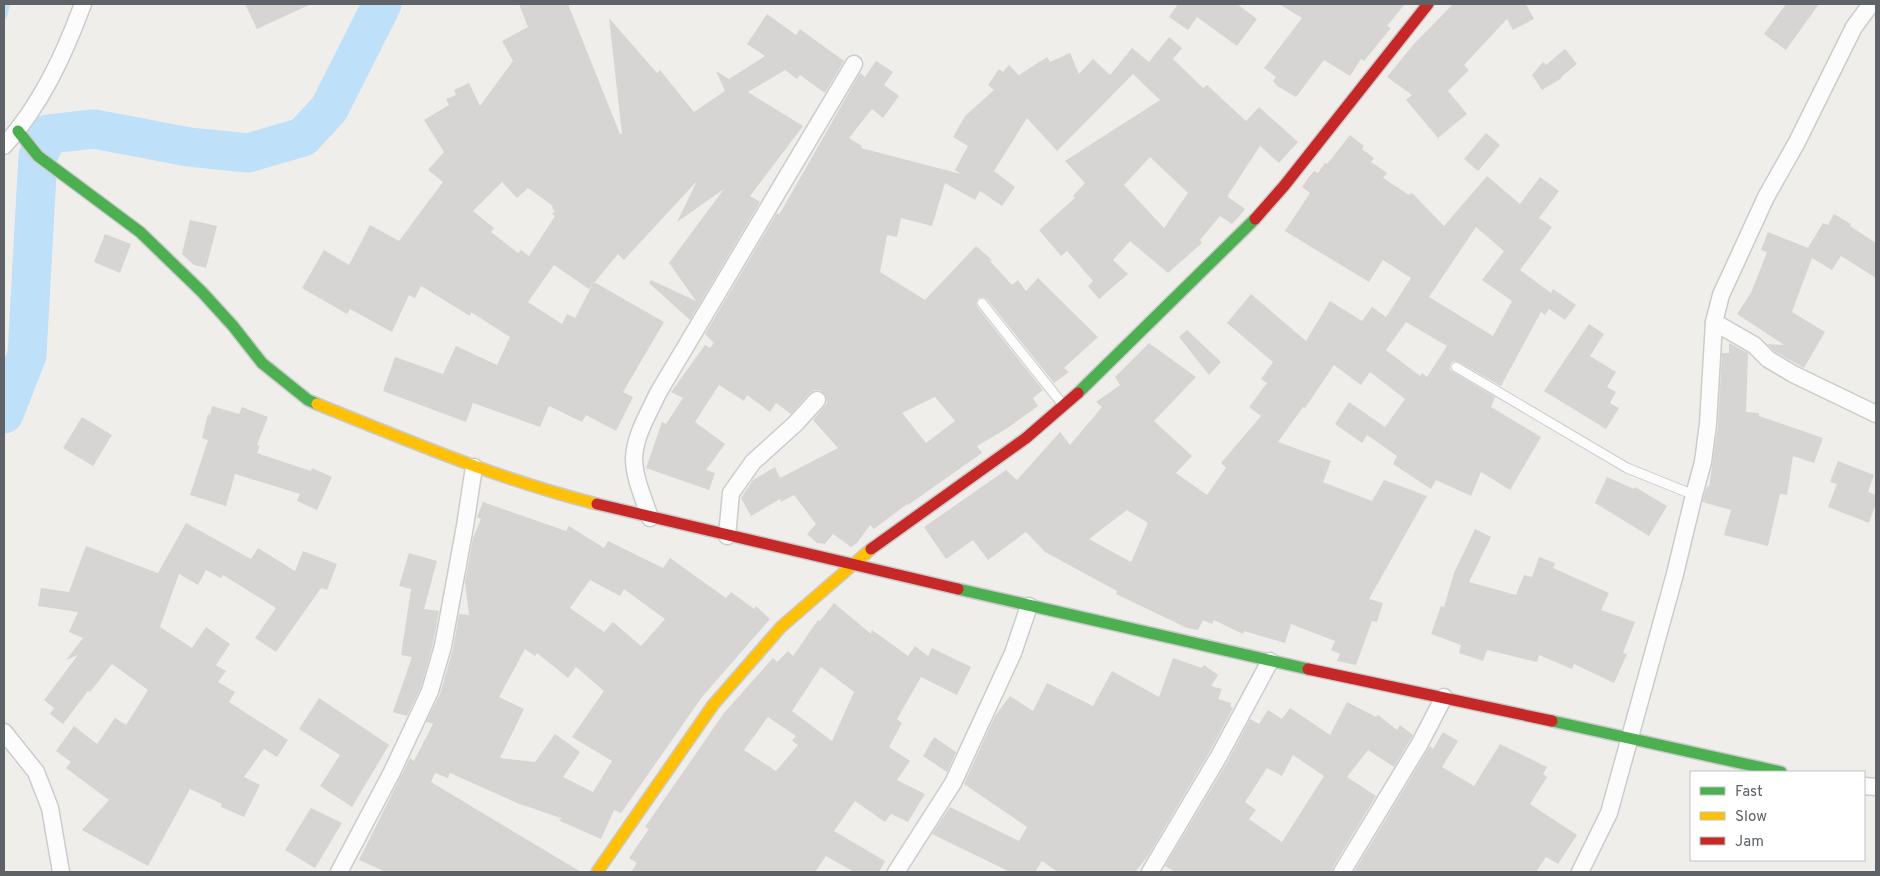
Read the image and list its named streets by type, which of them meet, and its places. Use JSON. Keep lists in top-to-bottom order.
{
  "legend": ["Fast", "Slow", "Jam"]
}
